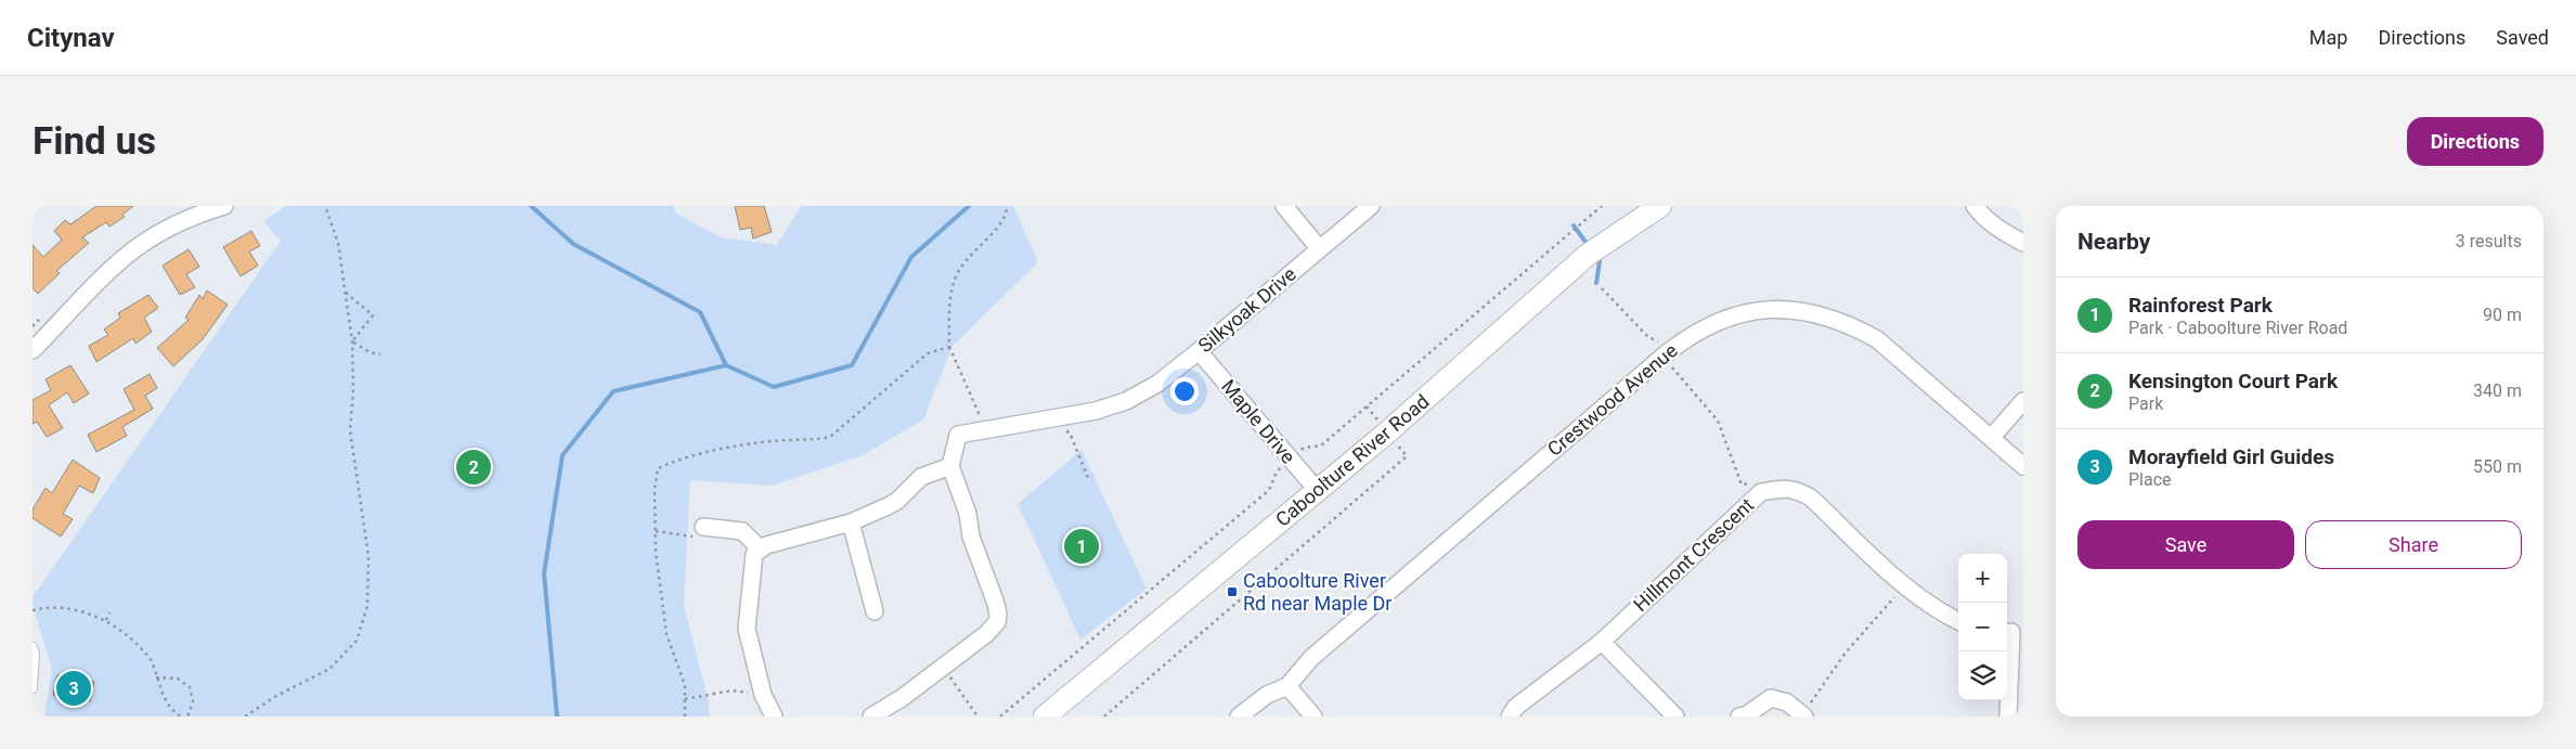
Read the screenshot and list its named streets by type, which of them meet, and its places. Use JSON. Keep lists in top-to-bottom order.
{
  "streets": {
    "main road": ["Caboolture River Road"],
    "street": [
      "Silkyoak Drive",
      "Crestwood Avenue",
      "Maple Drive",
      "Hillmont Crescent"
    ]
  },
  "crossings": [
    ["Silkyoak Drive", "Maple Drive"],
    ["Maple Drive", "Caboolture River Road"]
  ],
  "places": {
    "transit": ["Caboolture River Rd near Maple Dr"]
  },
  "page": {
    "header": "Citynav",
    "nav": ["Map", "Directions", "Saved"],
    "buttons": [
      "Directions",
      ["Save", "Share"]
    ],
    "title": "Find us",
    "heading": ["Nearby", "3 results"],
    "list": [
      {
        "mark": "1",
        "name": "Rainforest Park",
        "note": "Park · Caboolture River Road",
        "value": "90 m"
      },
      {
        "mark": "2",
        "name": "Kensington Court Park",
        "note": "Park",
        "value": "340 m"
      },
      {
        "mark": "3",
        "name": "Morayfield Girl Guides",
        "note": "Place",
        "value": "550 m"
      }
    ],
    "pins": ["2", "1", "3"],
    "map_buttons": ["+", "−"]
  }
}
